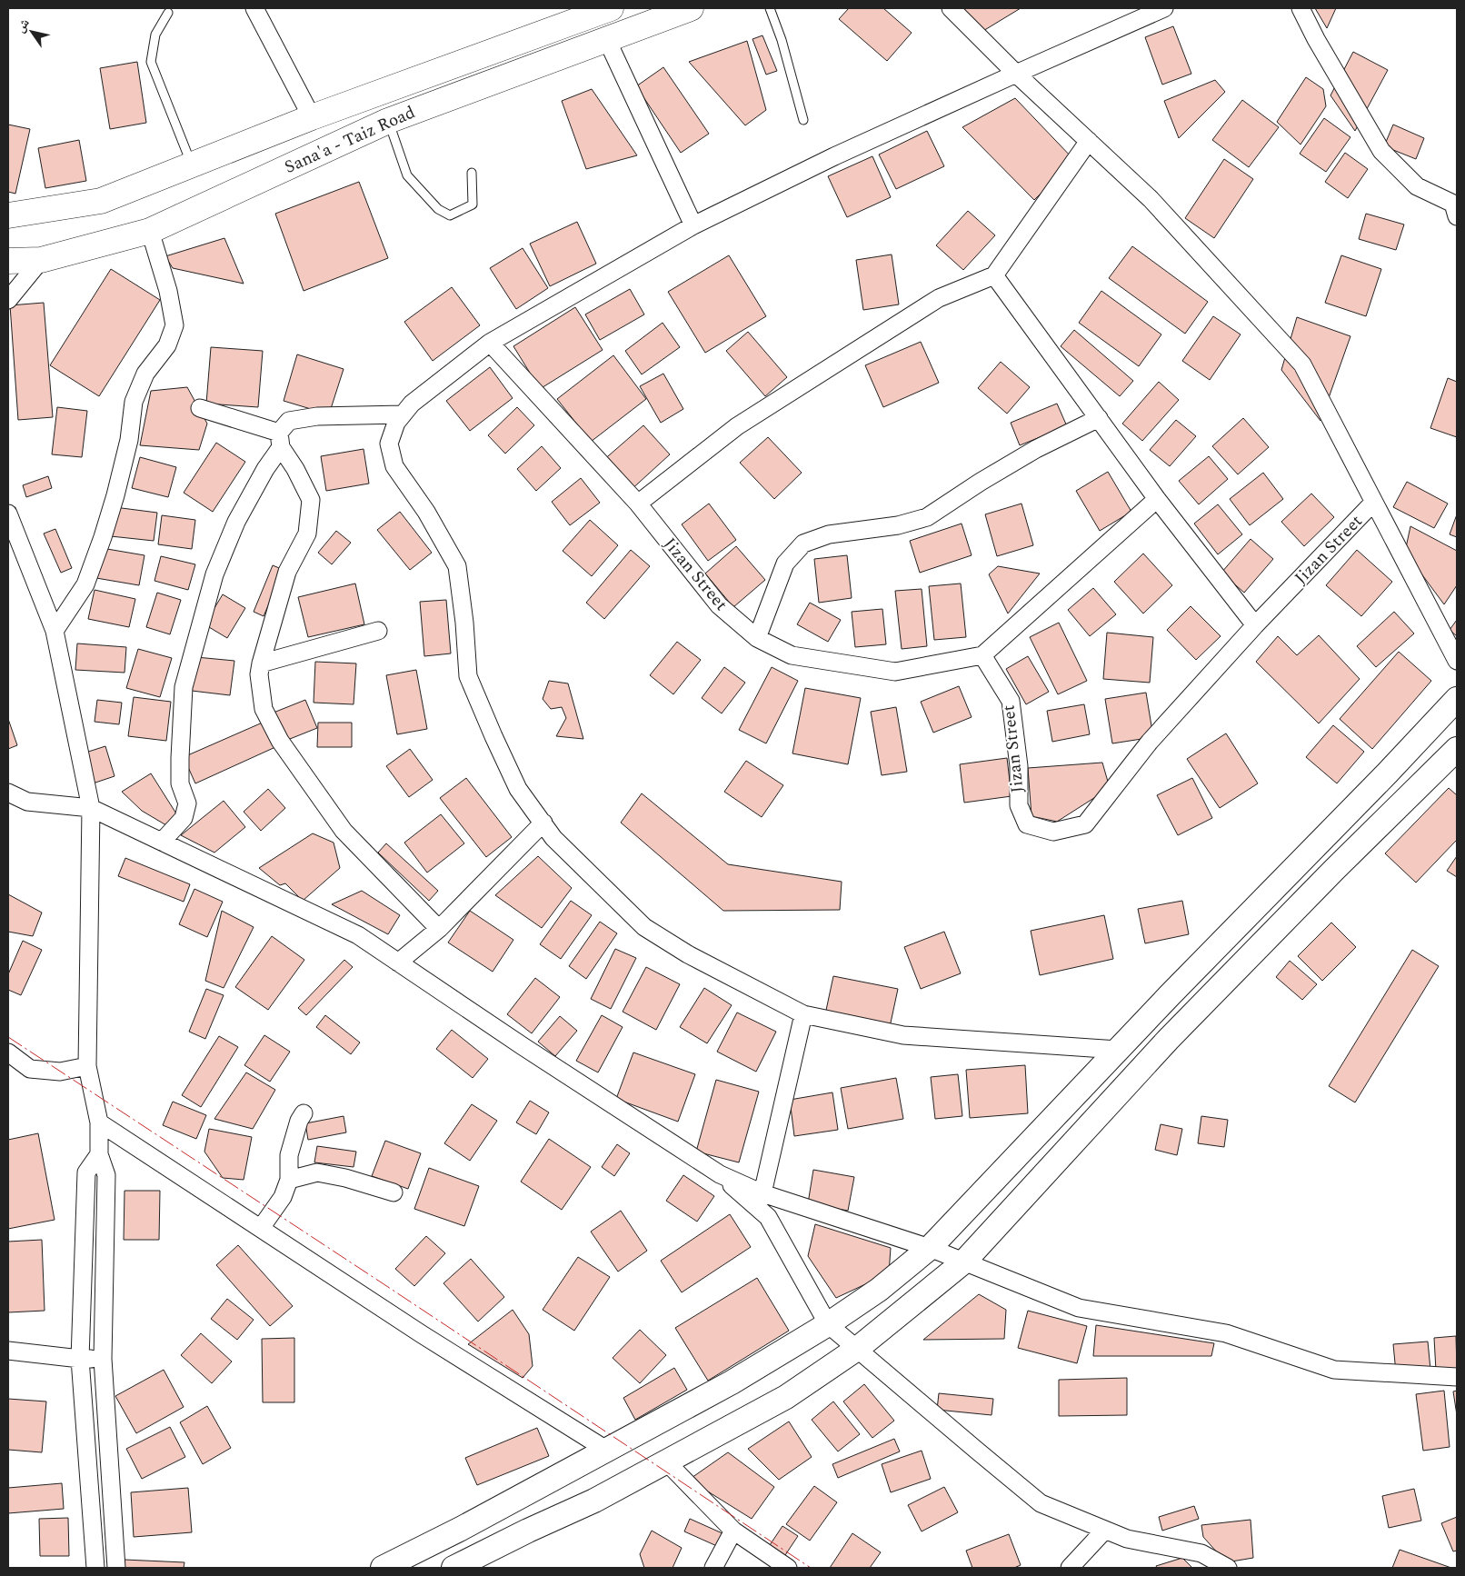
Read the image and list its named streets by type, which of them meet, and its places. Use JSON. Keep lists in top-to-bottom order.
{
  "streets": {
    "highway": ["Sana'a - Taiz Road"],
    "street": ["Jizan Street"]
  },
  "north": "top left"
}
